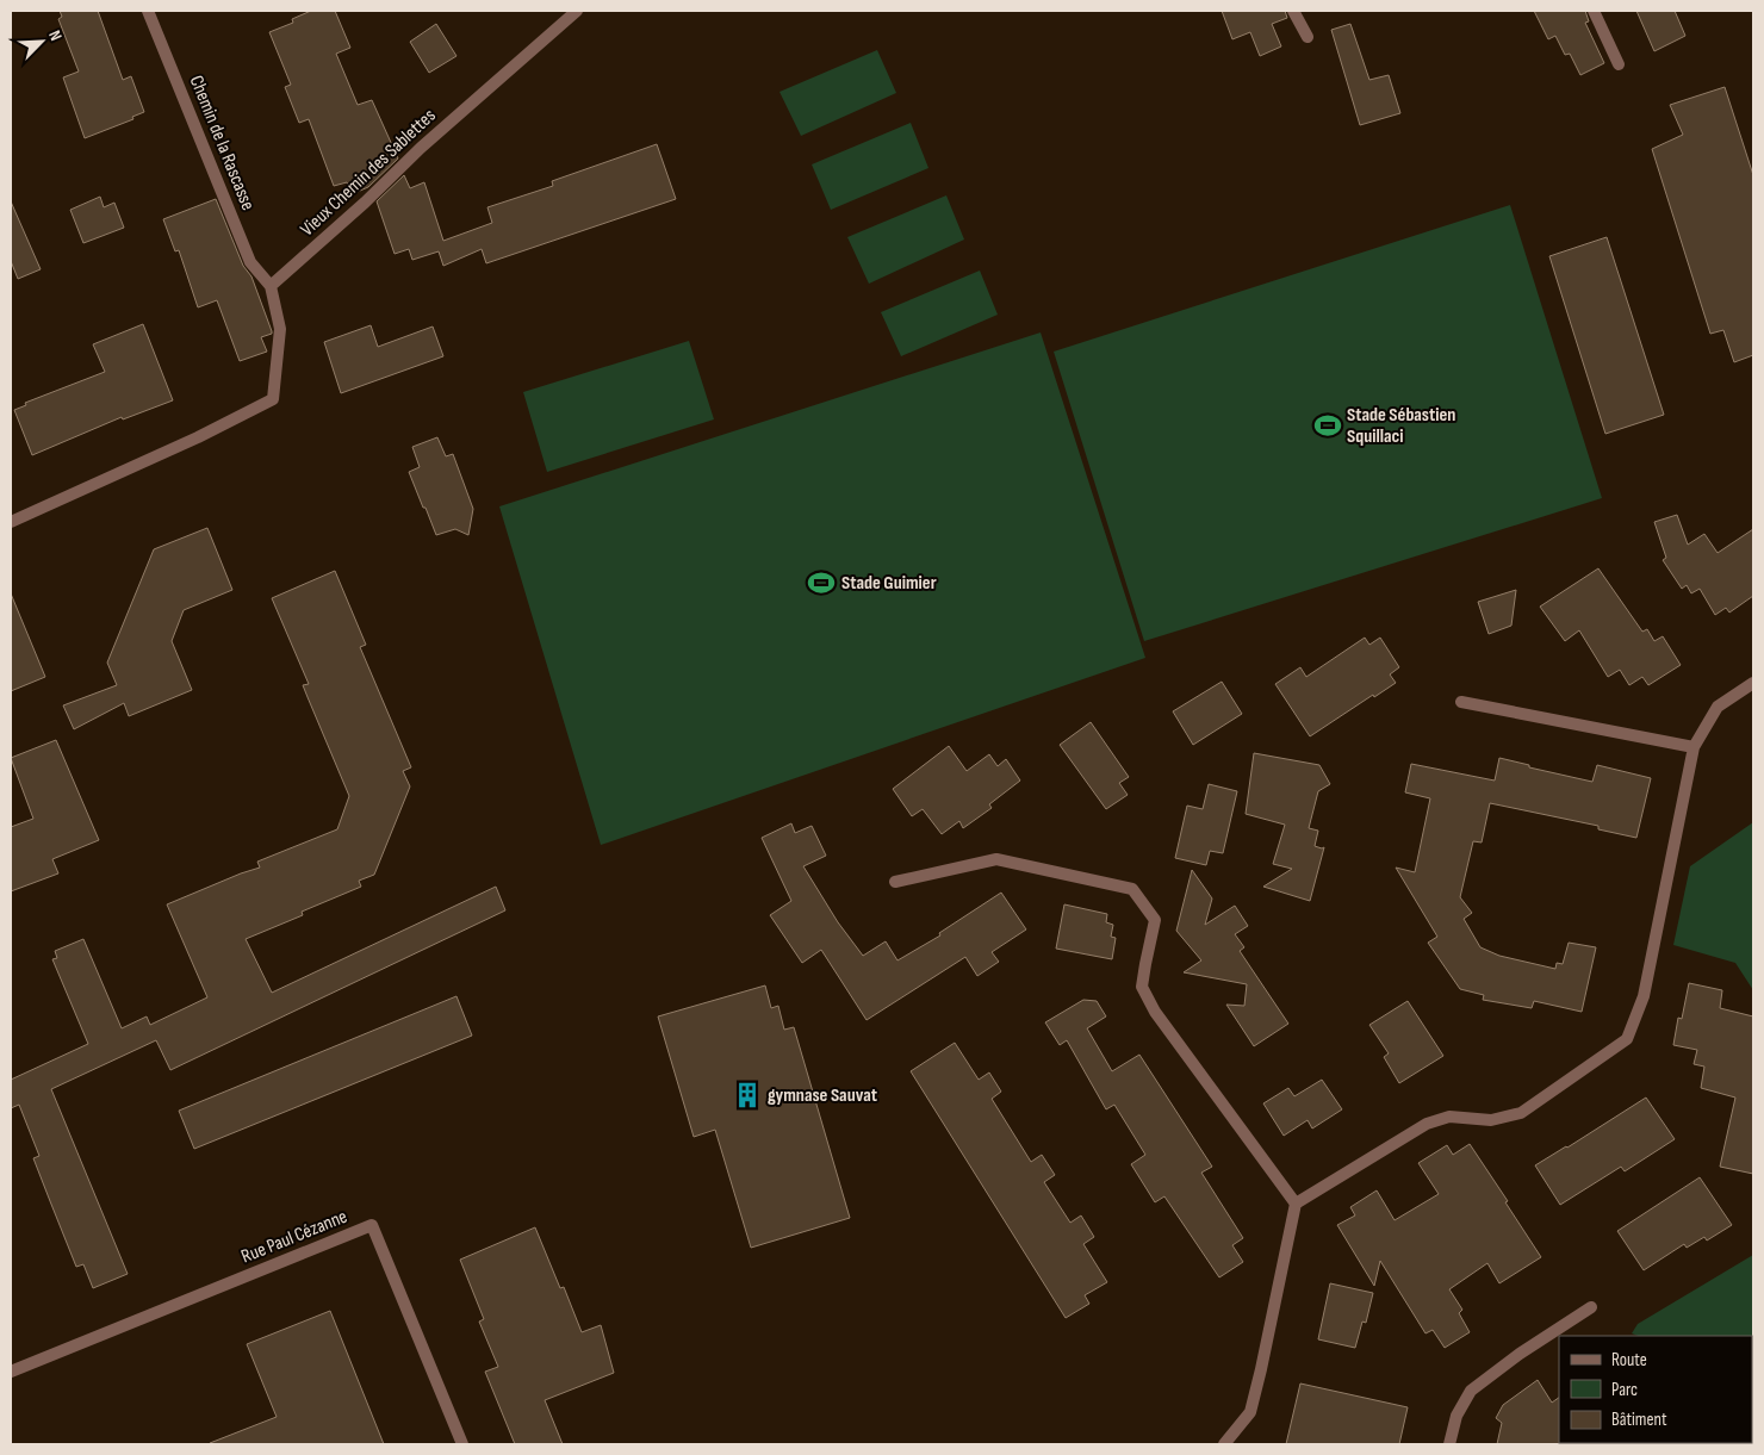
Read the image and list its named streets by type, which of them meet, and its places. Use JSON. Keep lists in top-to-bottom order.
{
  "streets": {
    "street": ["Chemin de la Rascasse", "Vieux Chemin des Sablettes", "Rue Paul Cézanne"]
  },
  "crossings": [
    ["Chemin de la Rascasse", "Vieux Chemin des Sablettes"]
  ],
  "places": {
    "sports": ["Stade Sébastien Squillaci", "Stade Guimier"],
    "building": ["gymnase Sauvat"]
  },
  "legend": ["Route", "Parc", "Bâtiment"],
  "north": "top right"
}
